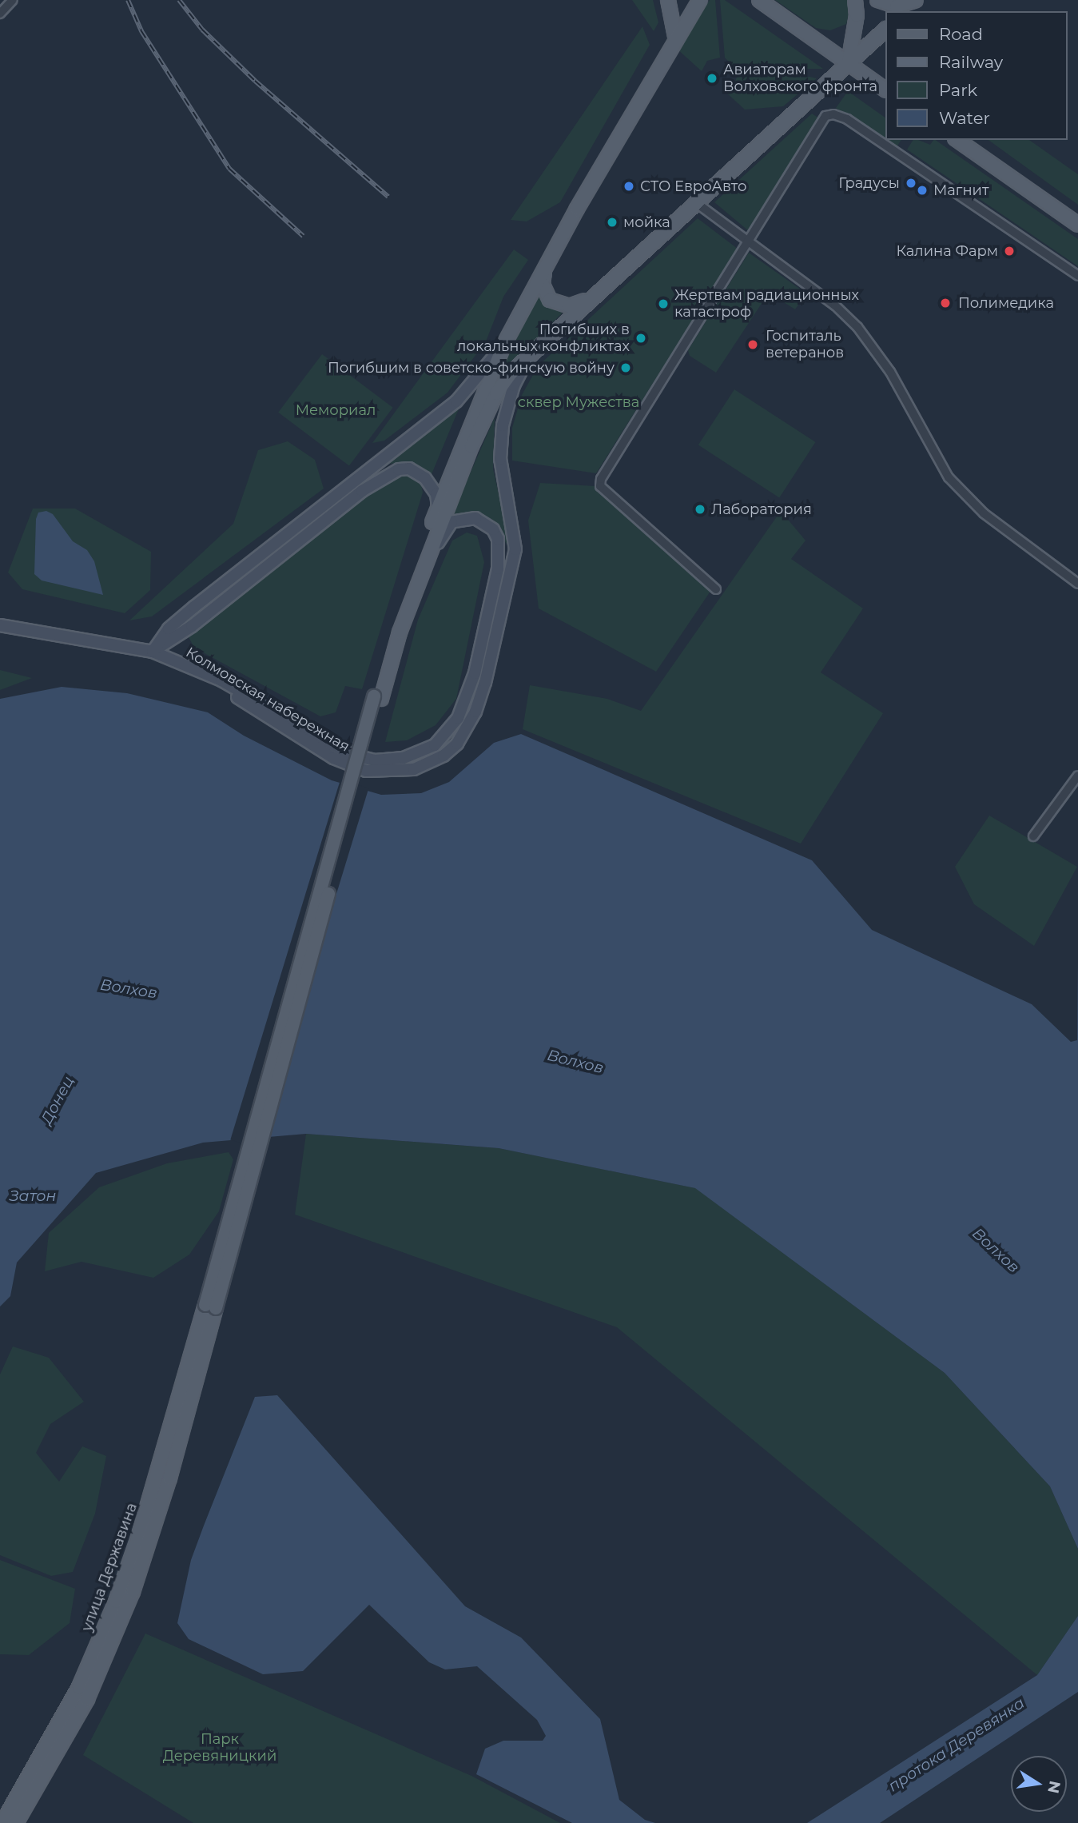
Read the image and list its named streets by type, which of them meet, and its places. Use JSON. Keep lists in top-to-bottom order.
{
  "streets": {
    "main road": ["Колмовская набережная", "улица Державина"]
  },
  "water": [
    "Волхов",
    "Донец",
    "Затон",
    "протока Деревянка"
  ],
  "parks": ["сквер Мужества", "Мемориал", "Парк Деревяницкий"],
  "places": [
    "Авиаторам Волховского фронта",
    "Градусы",
    "СТО ЕвроАвто",
    "Магнит",
    "мойка",
    "Калина Фарм",
    "Полимедика",
    "Жертвам радиационных катастроф",
    "Погибших в локальных конфликтах",
    "Госпиталь ветеранов",
    "Погибшим в советско-финскую войну",
    "Лаборатория"
  ],
  "legend": [
    "Road",
    "Railway",
    "Park",
    "Water"
  ],
  "north": "right"
}
